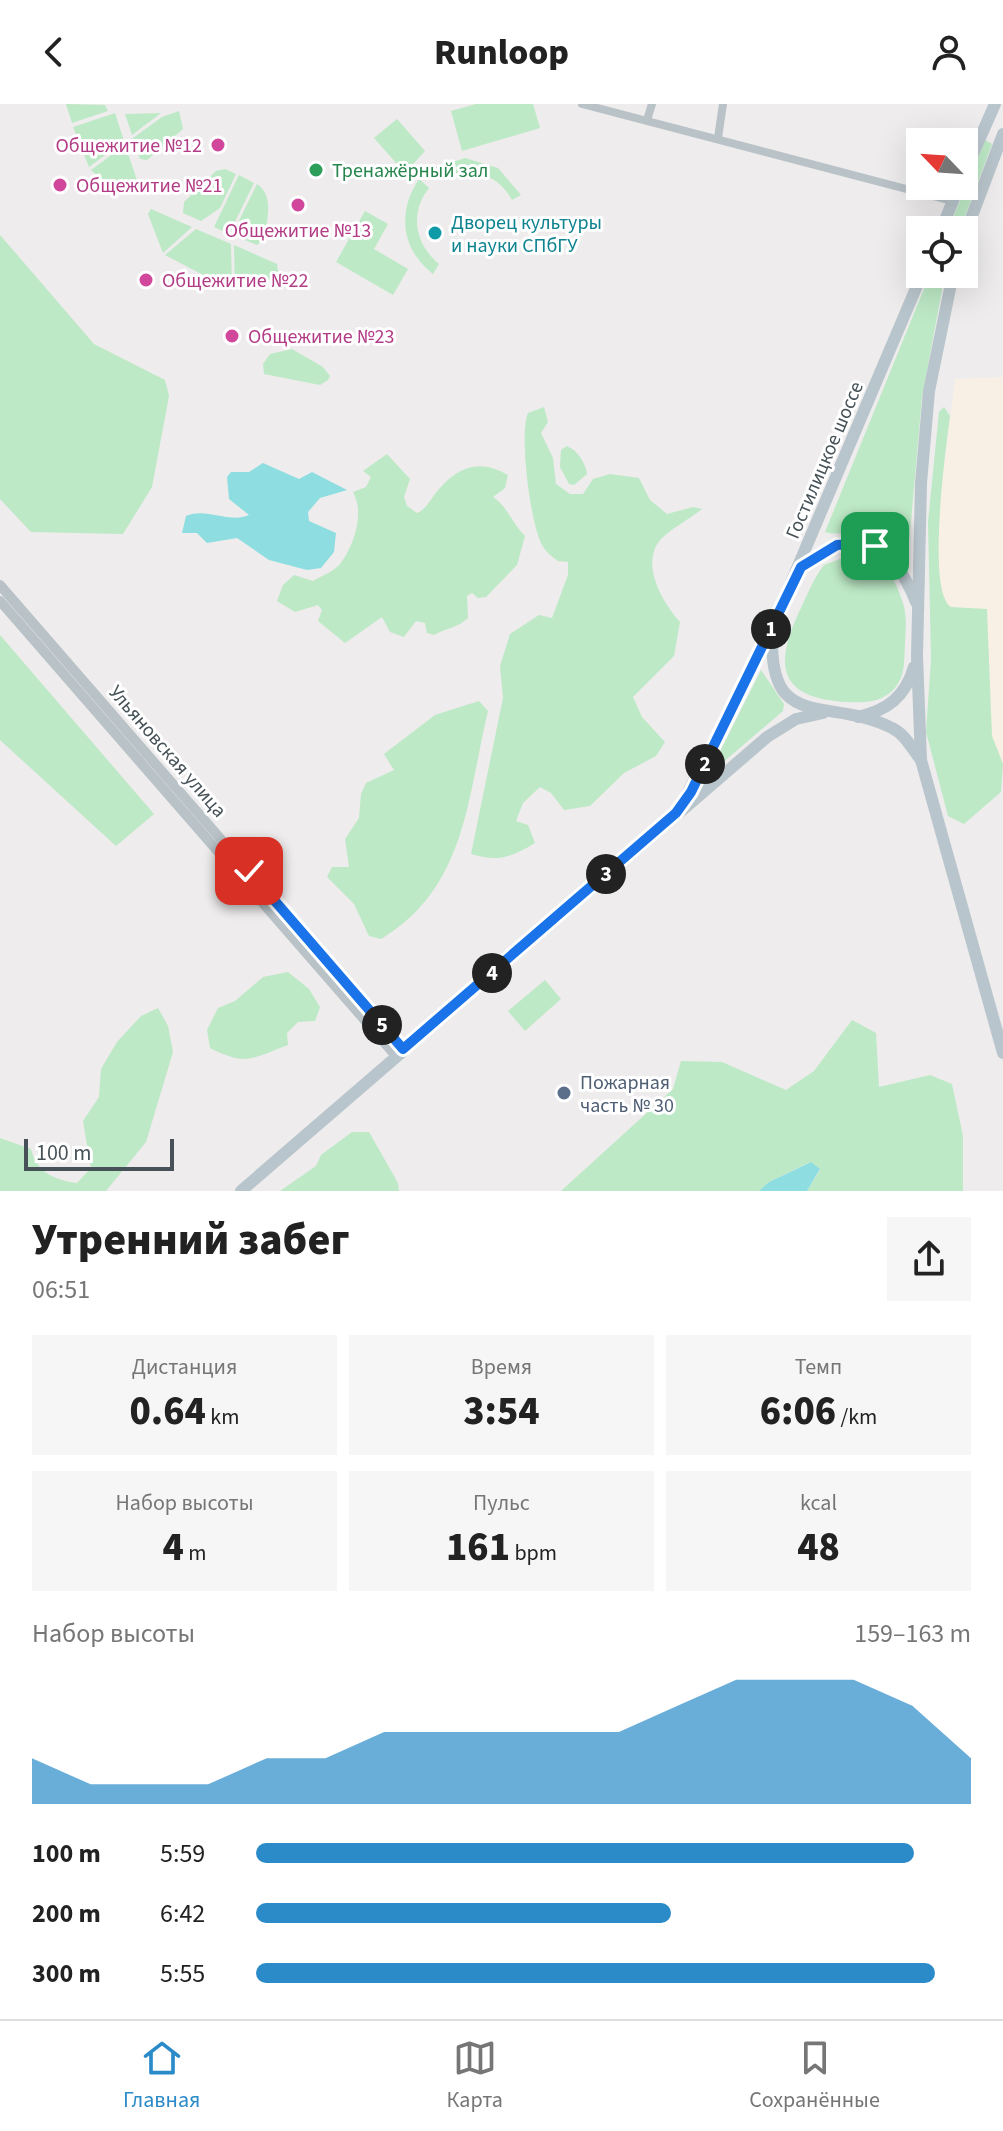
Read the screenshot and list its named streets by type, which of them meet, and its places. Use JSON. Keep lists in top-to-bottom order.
{
  "streets": {
    "main road": ["Гостилицкое шоссе"],
    "street": ["Ульяновская улица"]
  },
  "places": [
    "Общежитие №12",
    "Тренажёрный зал",
    "Общежитие №21",
    "Общежитие №13",
    "Дворец культуры и науки СПбГУ",
    "Общежитие №22",
    "Общежитие №23",
    "Пожарная часть № 30"
  ],
  "scale_bar": "100 m",
  "north": "top left",
  "page": {
    "header": "Runloop",
    "pins": [
      "1",
      "2",
      "3",
      "4",
      "5"
    ],
    "scale": "100 m",
    "heading": ["Утренний забег", "06:51"],
    "stats": [
      ["Дистанция", "0.64 km"],
      ["Время", "3:54"],
      ["Темп", "6:06 /km"],
      ["Набор высоты", "4 m"],
      ["Пульс", "161 bpm"],
      ["kcal", "48"]
    ],
    "chart": ["Набор высоты", "159–163 m"],
    "list": [
      {
        "name": "100 m",
        "note": "5:59"
      },
      {
        "name": "200 m",
        "note": "6:42"
      },
      {
        "name": "300 m",
        "note": "5:55"
      }
    ],
    "tabs": ["Главная", "Карта", "Сохранённые"]
  }
}
